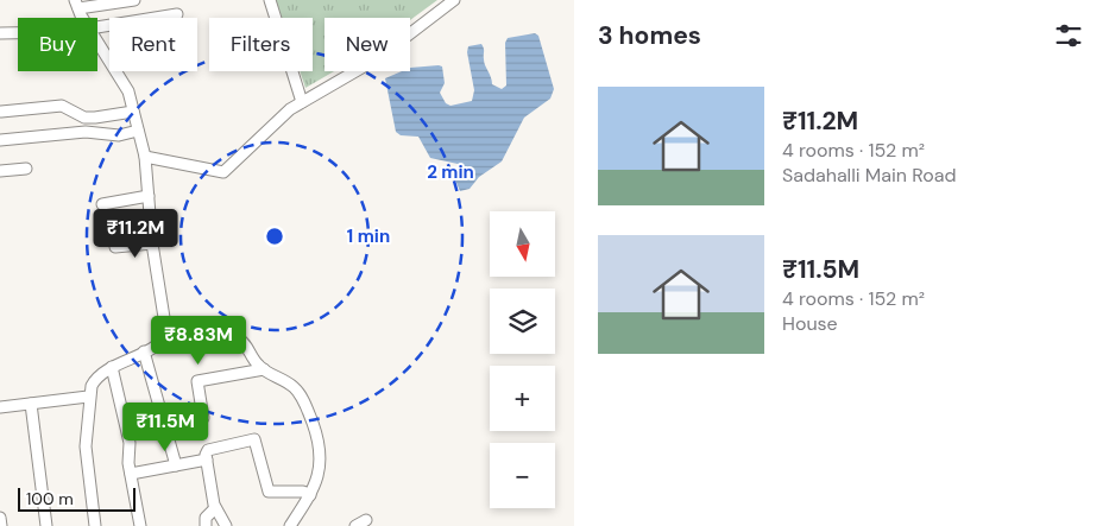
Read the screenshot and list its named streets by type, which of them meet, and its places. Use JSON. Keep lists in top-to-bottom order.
{
  "scale_bar": "100 m",
  "north": "bottom",
  "page": {
    "heading": "3 homes",
    "chip": [
      "Buy",
      "Rent",
      "Filters",
      "New"
    ],
    "list": [
      {
        "name": "₹11.2M",
        "note": "4 rooms · 152 m² · Sadahalli Main Road"
      },
      {
        "name": "₹11.5M",
        "note": "4 rooms · 152 m² · House"
      }
    ],
    "price": ["₹11.2M", "₹8.83M", "₹11.5M"],
    "map_buttons": ["+", "−"],
    "scale": "100 m"
  },
  "rings": ["2 min", "1 min"]
}
